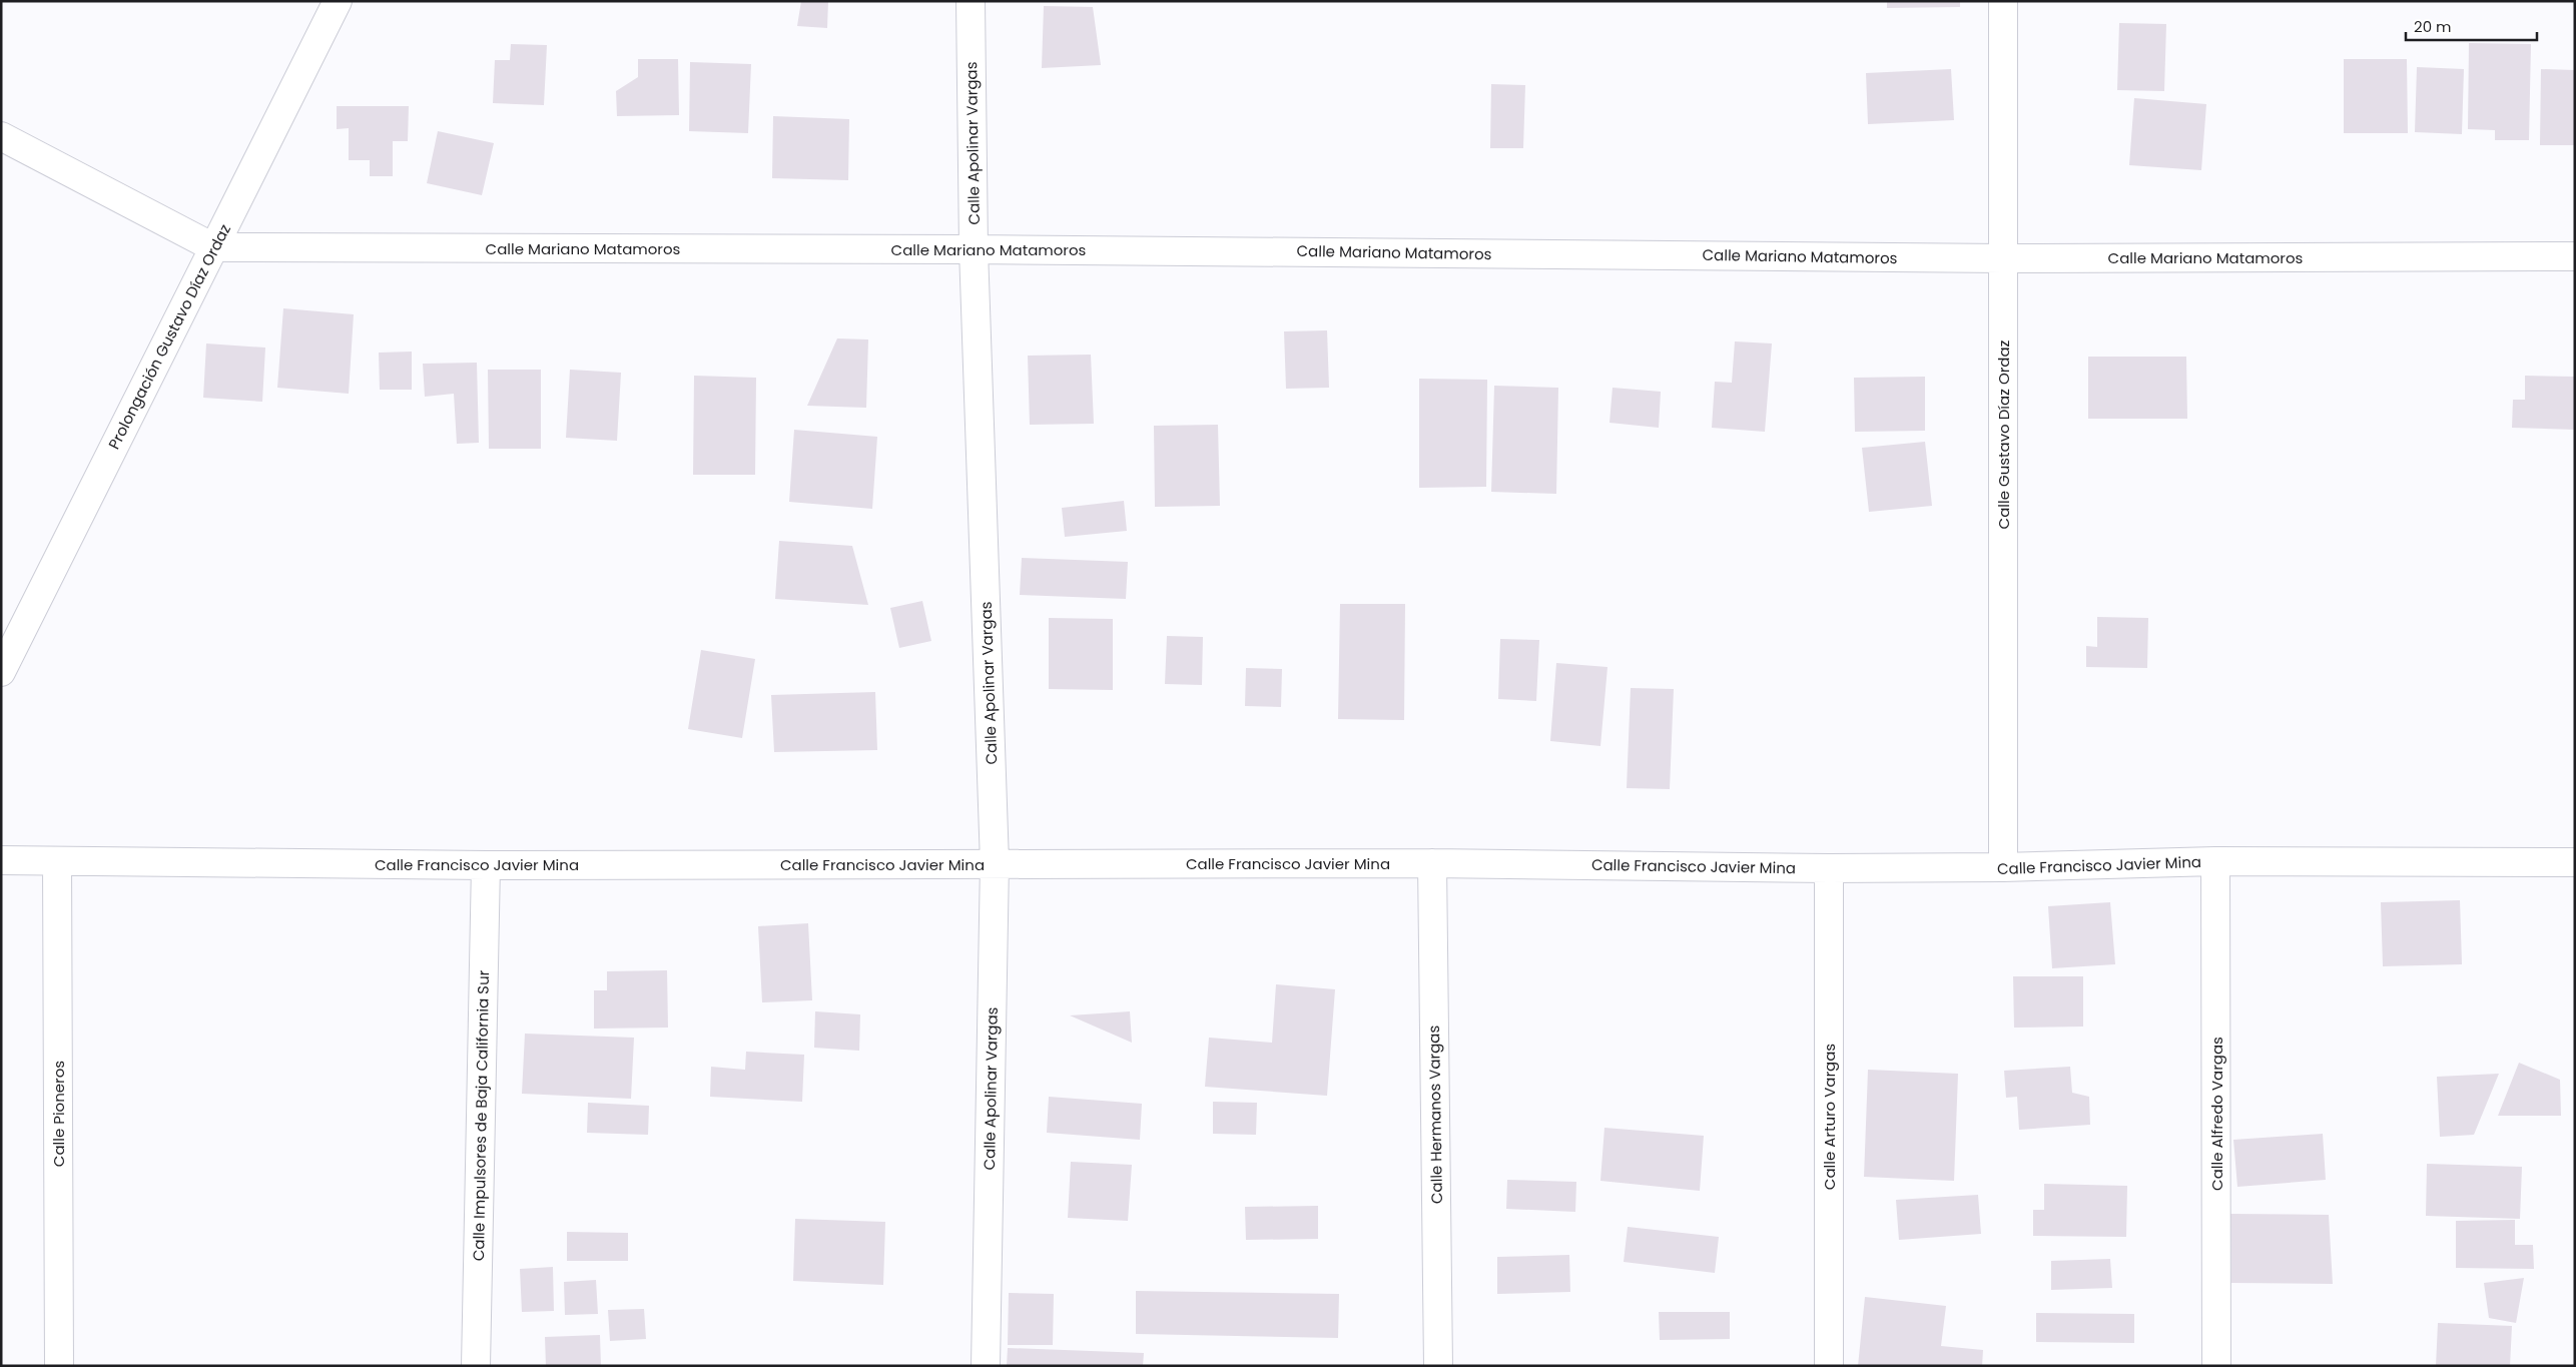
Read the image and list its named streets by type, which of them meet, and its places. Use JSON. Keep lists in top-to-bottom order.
{
  "streets": {
    "street": [
      "Calle Apolinar Vargas",
      "Calle Mariano Matamoros",
      "Prolongación Gustavo Díaz Ordaz",
      "Calle Gustavo Díaz Ordaz",
      "Calle Francisco Javier Mina",
      "Calle Pioneros",
      "Calle Alfredo Vargas",
      "Calle Hermanos Vargas",
      "Calle Impulsores de Baja California Sur",
      "Calle Arturo Vargas"
    ]
  },
  "crossings": [
    ["Calle Apolinar Vargas", "Calle Mariano Matamoros"],
    ["Calle Apolinar Vargas", "Calle Francisco Javier Mina"],
    ["Calle Mariano Matamoros", "Prolongación Gustavo Díaz Ordaz"],
    ["Calle Mariano Matamoros", "Calle Gustavo Díaz Ordaz"],
    ["Calle Gustavo Díaz Ordaz", "Calle Francisco Javier Mina"],
    ["Calle Francisco Javier Mina", "Calle Pioneros"],
    ["Calle Francisco Javier Mina", "Calle Alfredo Vargas"],
    ["Calle Francisco Javier Mina", "Calle Hermanos Vargas"],
    ["Calle Francisco Javier Mina", "Calle Impulsores de Baja California Sur"],
    ["Calle Francisco Javier Mina", "Calle Arturo Vargas"]
  ],
  "scale_bar": "20 m"
}
